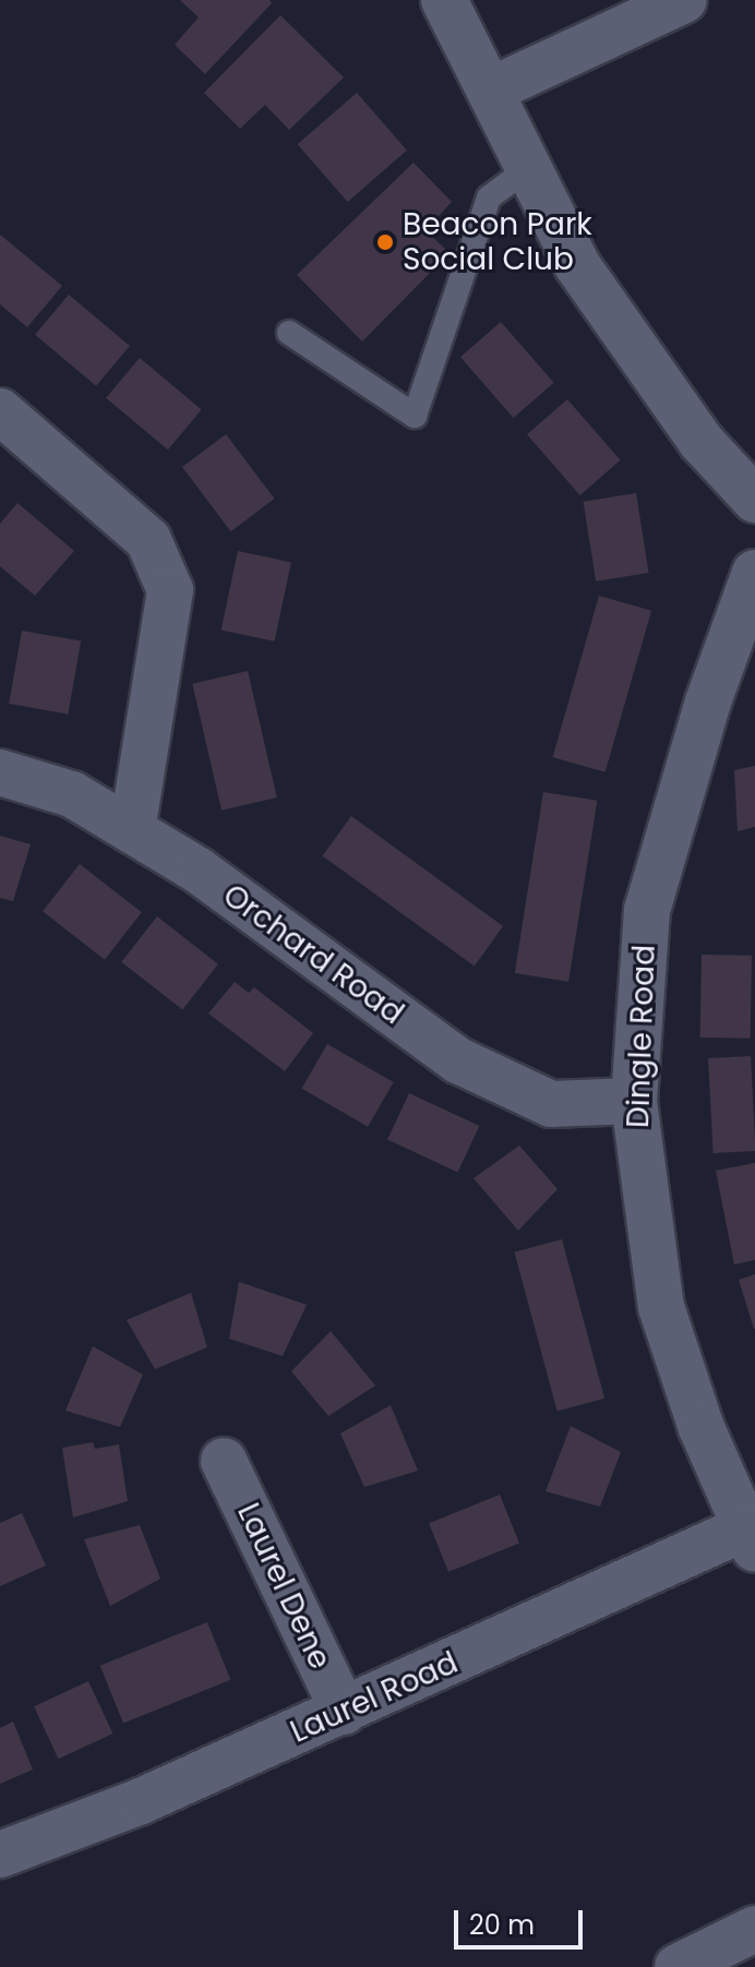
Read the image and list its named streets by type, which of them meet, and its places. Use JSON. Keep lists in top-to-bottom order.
{
  "streets": {
    "street": [
      "Orchard Road",
      "Dingle Road",
      "Laurel Dene",
      "Laurel Road"
    ]
  },
  "crossings": [
    ["Orchard Road", "Dingle Road"],
    ["Dingle Road", "Laurel Road"],
    ["Laurel Dene", "Laurel Road"]
  ],
  "places": ["Beacon Park Social Club"],
  "scale_bar": "20 m"
}
